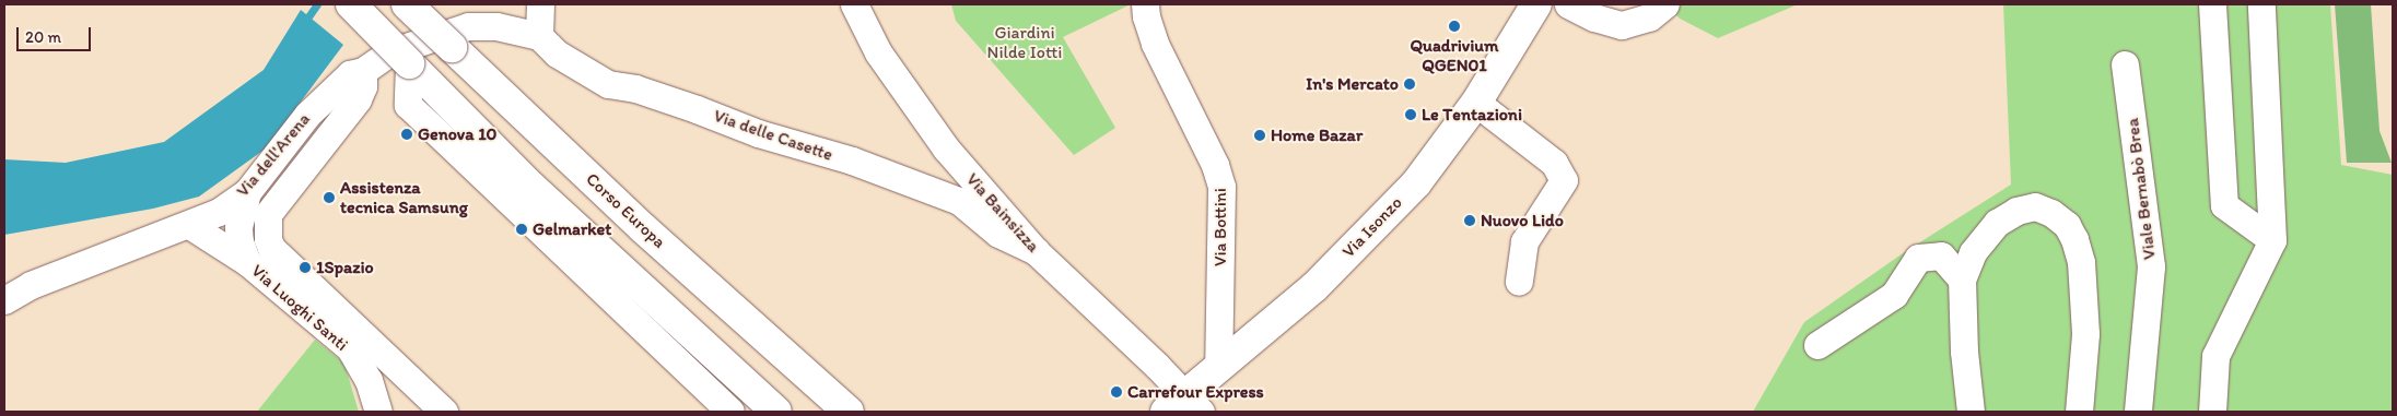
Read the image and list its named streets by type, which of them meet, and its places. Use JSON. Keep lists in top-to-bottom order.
{
  "streets": {
    "main road": ["Corso Europa", "Via Isonzo"],
    "street": [
      "Via delle Casette",
      "Via dell'Arena",
      "Viale Bernabò Brea",
      "Via Bainsizza",
      "Via Bottini",
      "Via Luoghi Santi"
    ]
  },
  "crossings": [
    ["Via delle Casette", "Via dell'Arena"],
    ["Via delle Casette", "Via Bainsizza"],
    ["Via dell'Arena", "Via Luoghi Santi"],
    ["Via Bainsizza", "Via Isonzo"],
    ["Via Bottini", "Via Isonzo"]
  ],
  "parks": ["Giardini Nilde Iotti"],
  "places": [
    "Quadrivium QGEN01",
    "In's Mercato",
    "Le Tentazioni",
    "Genova 10",
    "Home Bazar",
    "Assistenza tecnica Samsung",
    "Nuovo Lido",
    "Gelmarket",
    "1Spazio",
    "Carrefour Express"
  ],
  "scale_bar": "20 m"
}
